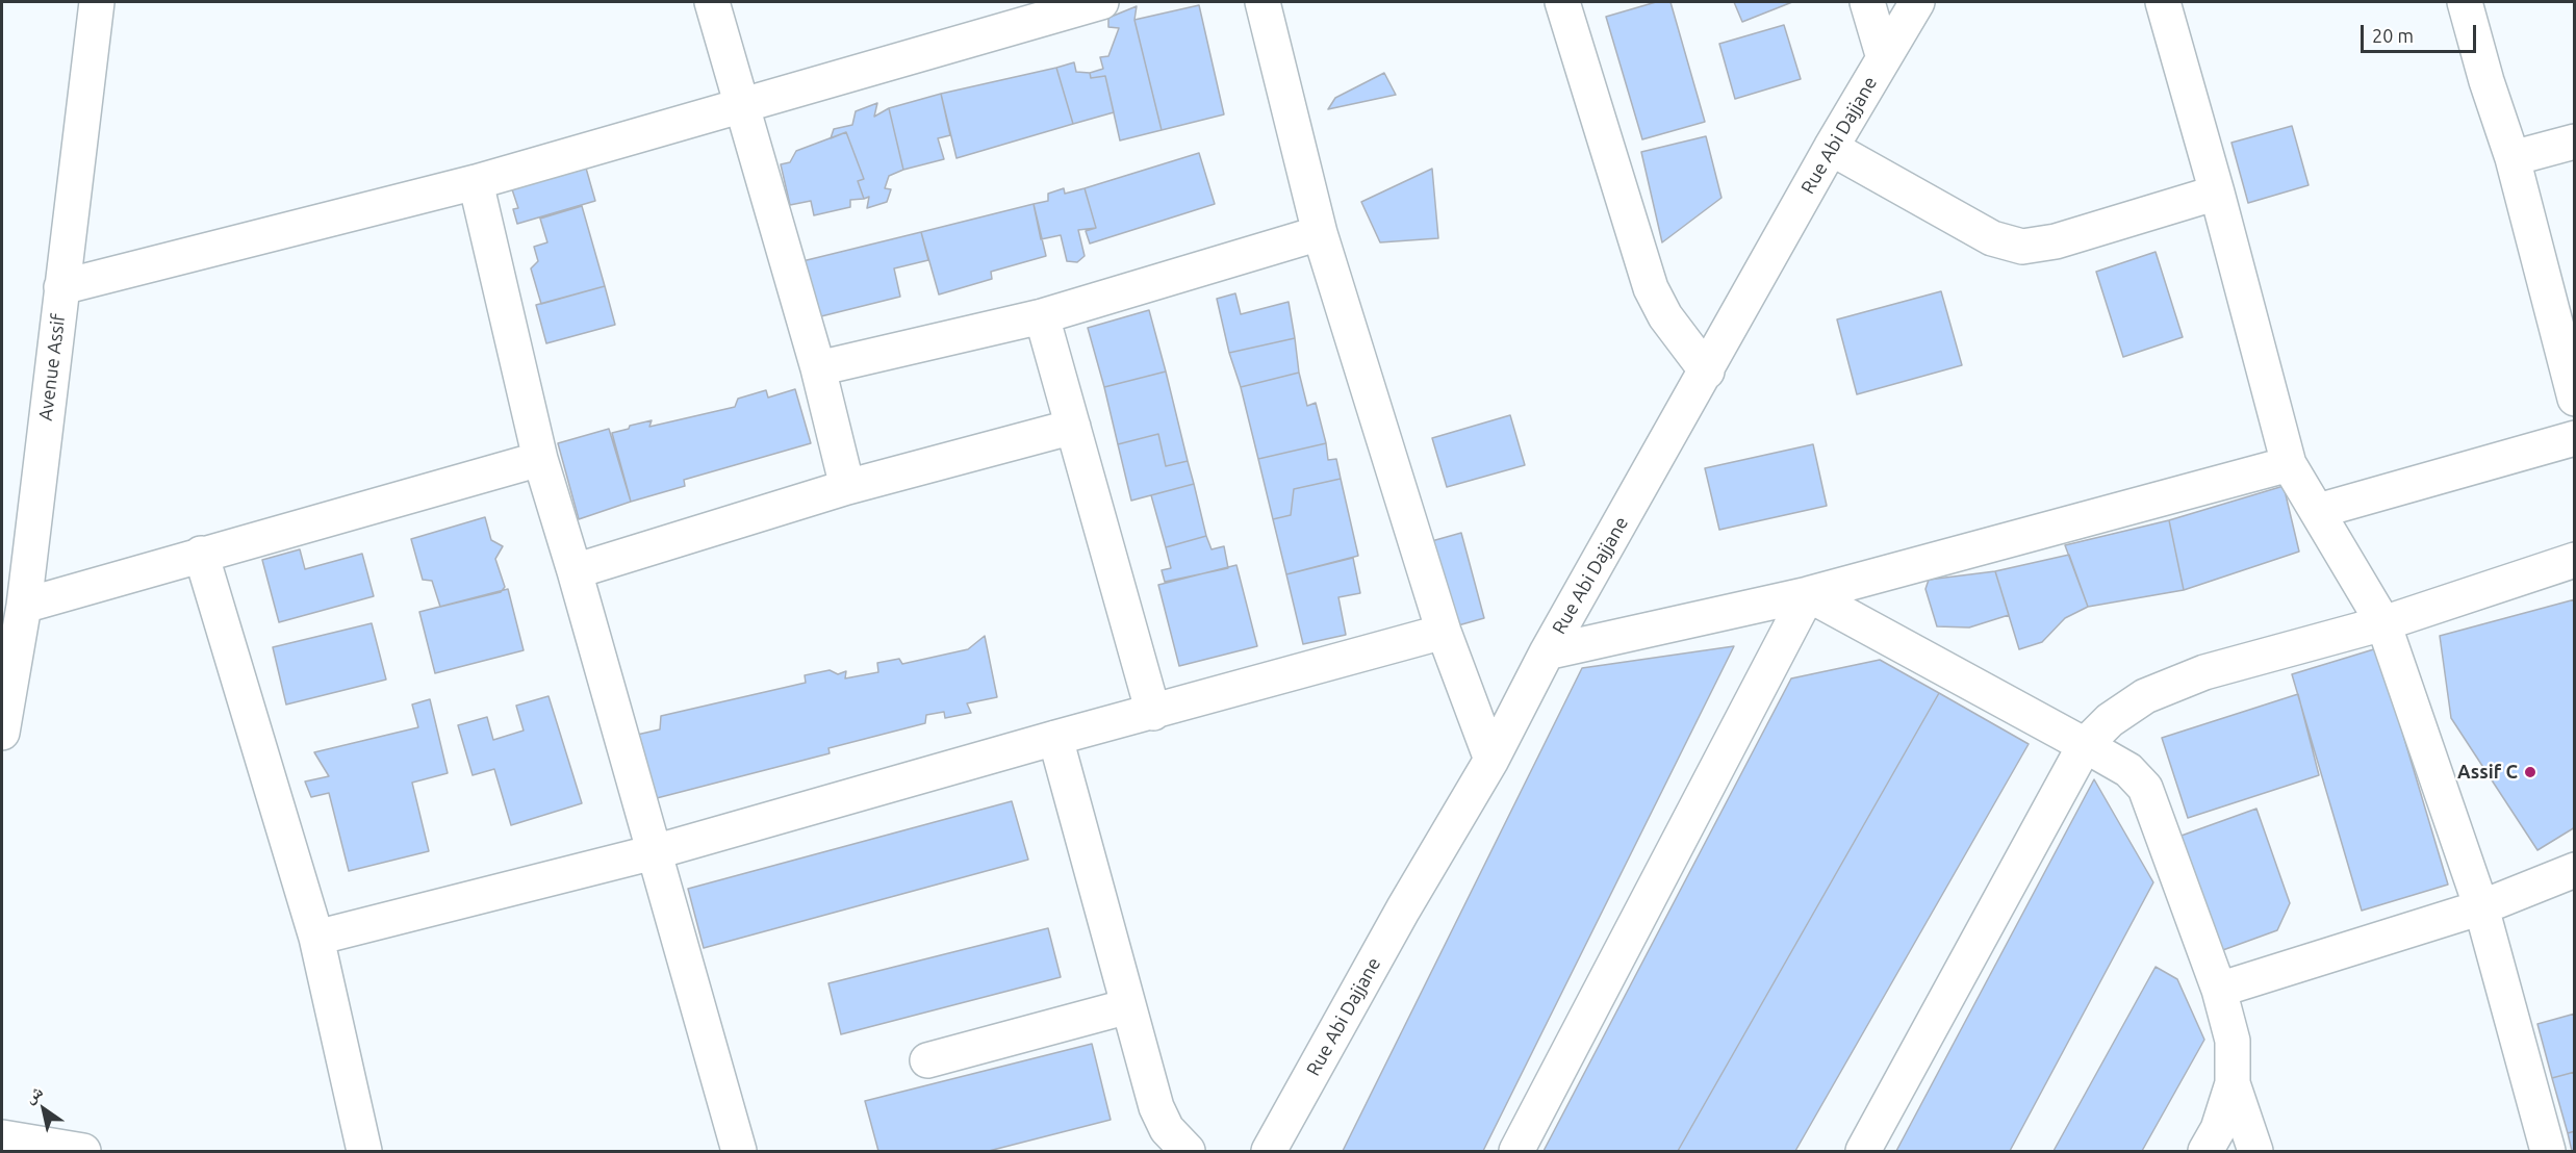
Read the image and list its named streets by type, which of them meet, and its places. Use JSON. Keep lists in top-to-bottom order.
{
  "streets": {
    "street": ["Rue Abi Dajjane", "Avenue Assif"]
  },
  "places": ["Assif C"],
  "scale_bar": "20 m",
  "north": "top left"
}
